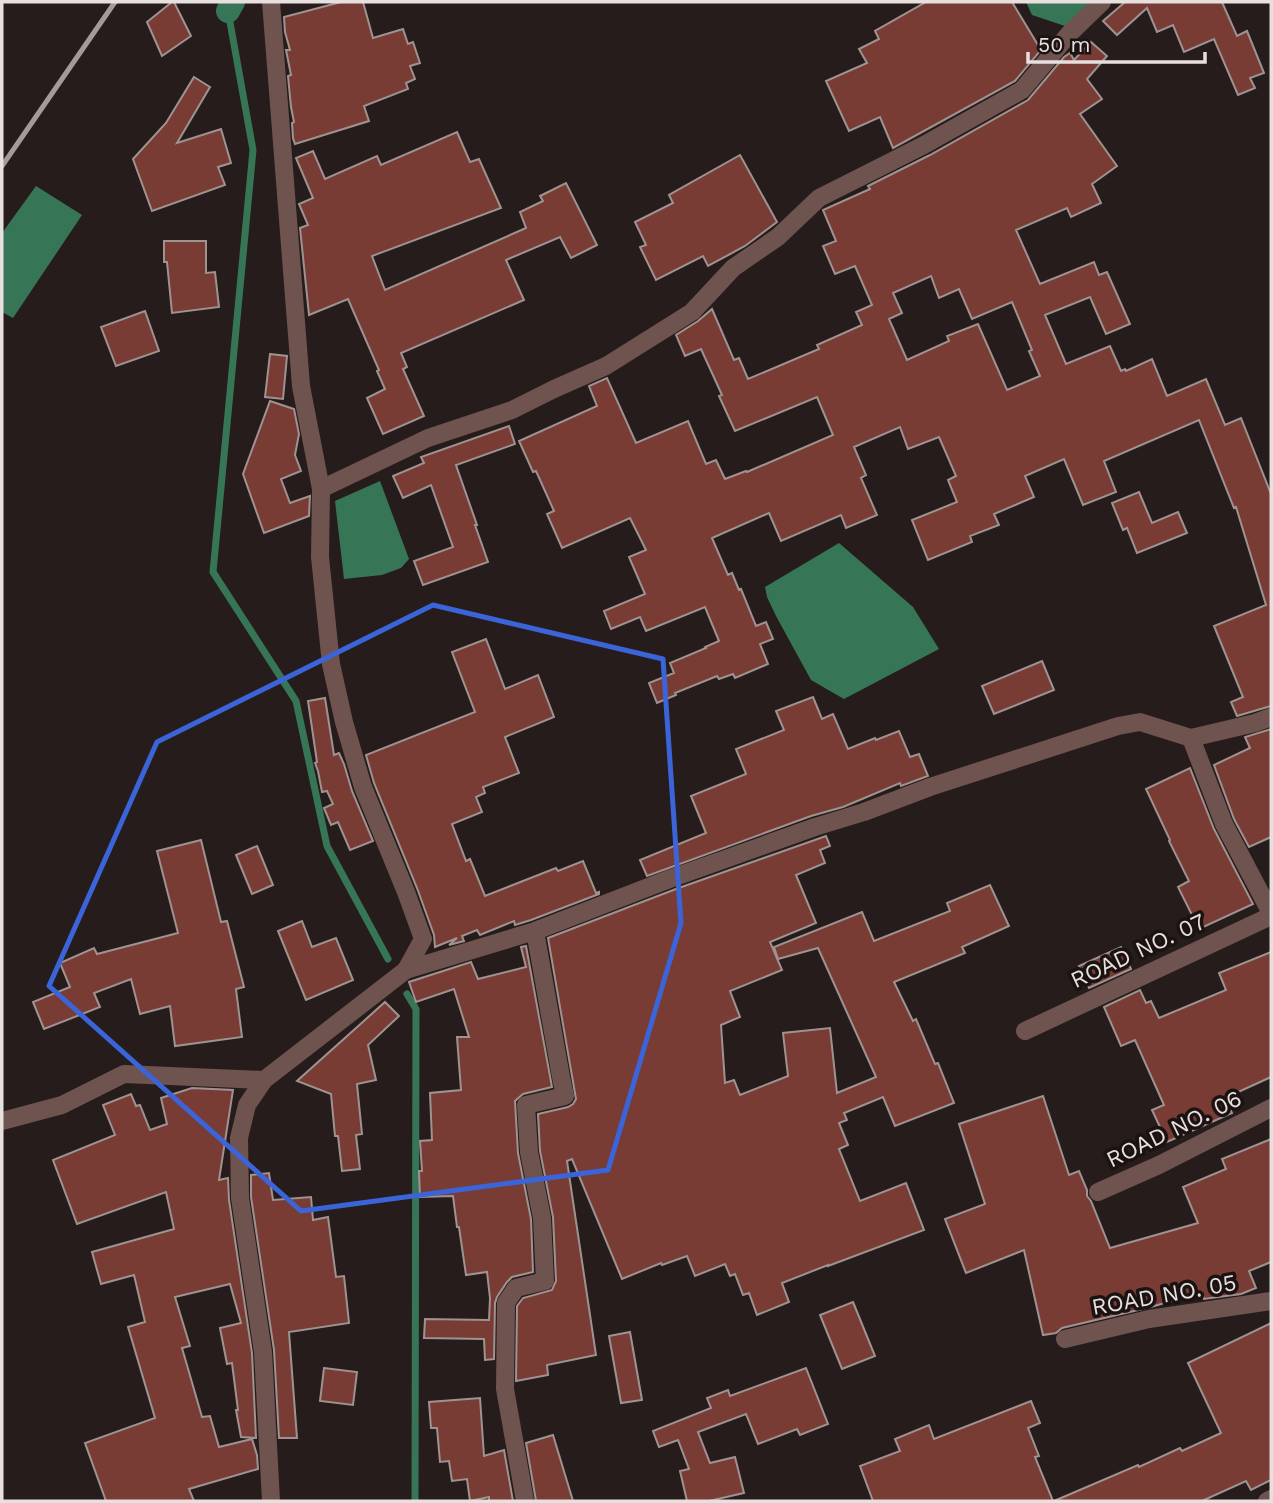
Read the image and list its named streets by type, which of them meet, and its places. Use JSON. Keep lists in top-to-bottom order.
{
  "streets": {
    "street": ["ROAD NO. 07", "ROAD NO. 06", "ROAD NO. 05"]
  },
  "scale_bar": "50 m"
}
